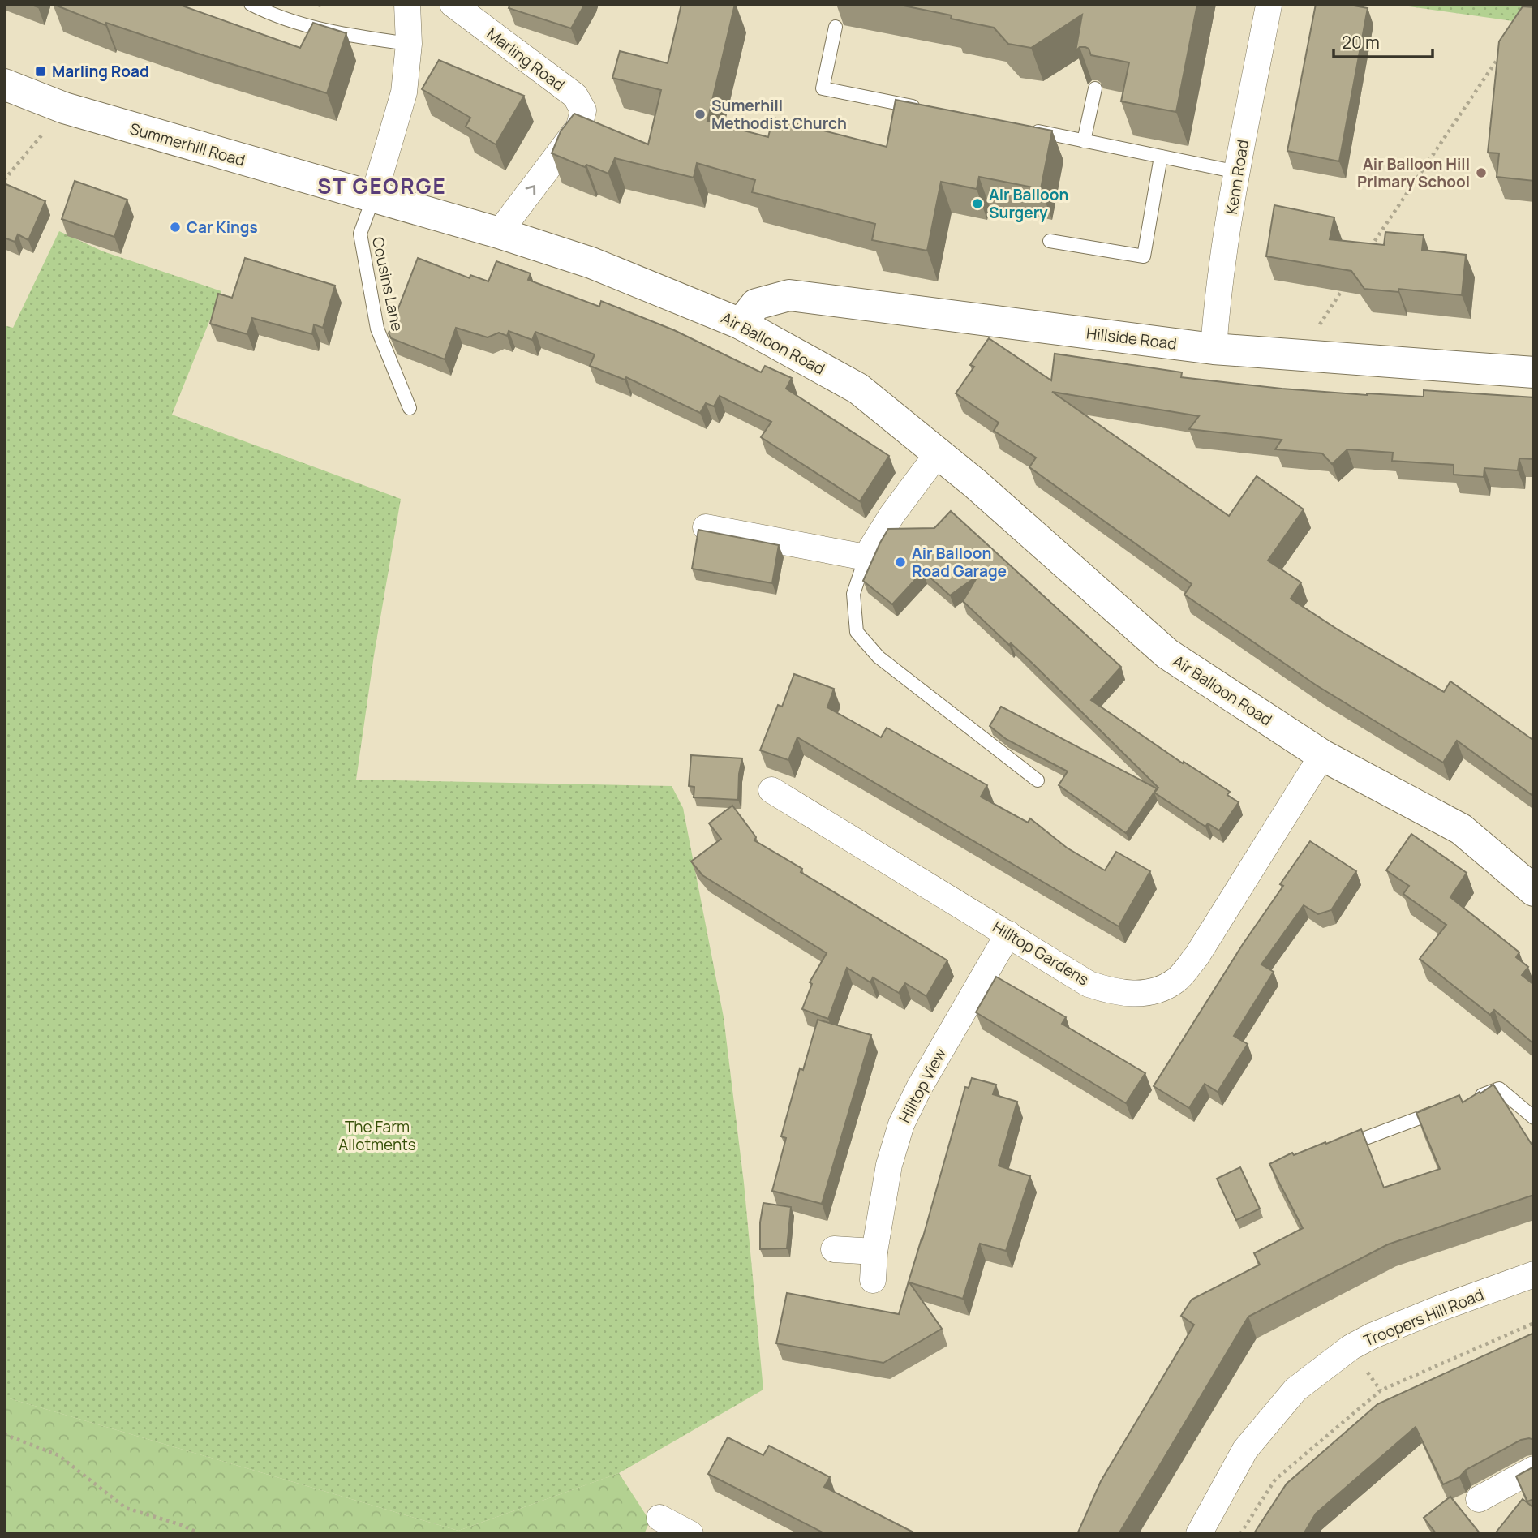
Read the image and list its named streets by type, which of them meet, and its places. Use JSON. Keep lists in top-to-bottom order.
{
  "streets": {
    "main road": ["Summerhill Road", "Hillside Road", "Air Balloon Road"],
    "street": [
      "Marling Road",
      "Kenn Road",
      "Hilltop Gardens",
      "Hilltop View",
      "Troopers Hill Road"
    ],
    "lane": ["Cousins Lane"]
  },
  "crossings": [
    ["Marling Road", "Summerhill Road"],
    ["Summerhill Road", "Cousins Lane"],
    ["Summerhill Road", "Air Balloon Road"],
    ["Kenn Road", "Hillside Road"],
    ["Hillside Road", "Air Balloon Road"],
    ["Air Balloon Road", "Hilltop Gardens"],
    ["Hilltop Gardens", "Hilltop View"]
  ],
  "districts": ["ST GEORGE"],
  "parks": ["The Farm Allotments"],
  "places": {
    "transit": ["Marling Road"],
    "other": [
      "Sumerhill Methodist Church",
      "Air Balloon Hill Primary School",
      "Air Balloon Surgery",
      "Car Kings",
      "Air Balloon Road Garage"
    ]
  },
  "scale_bar": "20 m"
}
